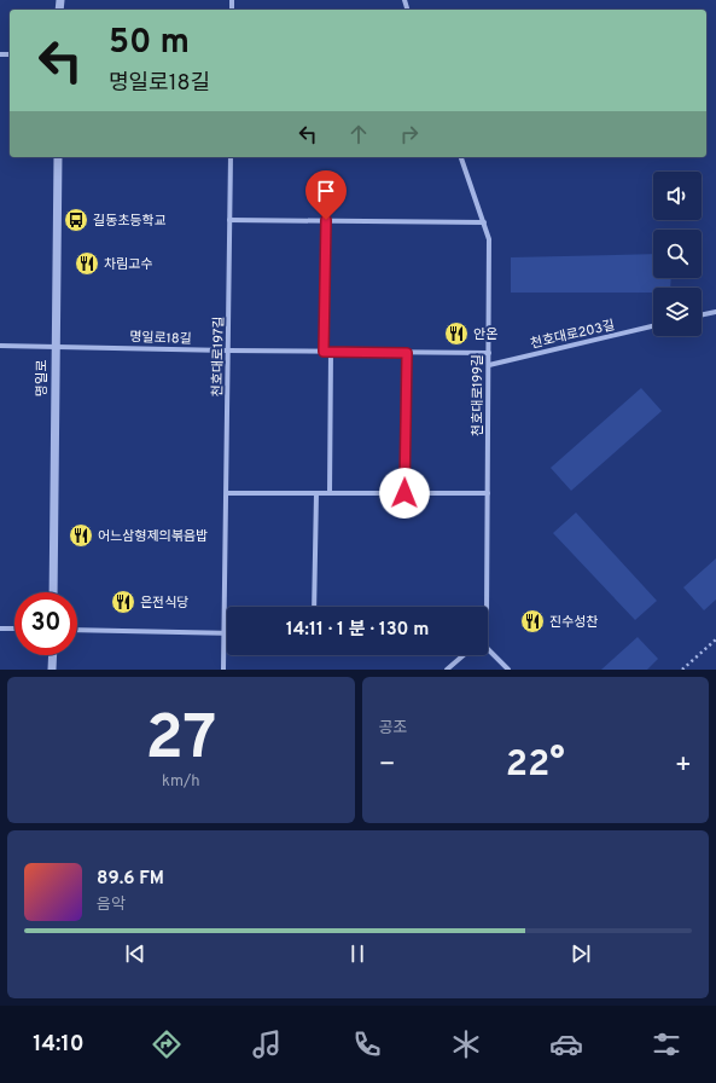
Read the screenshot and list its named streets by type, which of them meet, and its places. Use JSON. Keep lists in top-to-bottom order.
{
  "streets": {
    "street": [
      "천호대로203길",
      "명일로18길",
      "천호대로197길",
      "명일로",
      "천호대로199길"
    ]
  },
  "crossings": [
    ["천호대로203길", "천호대로199길"],
    ["명일로18길", "천호대로197길"],
    ["명일로18길", "명일로"],
    ["명일로18길", "천호대로199길"]
  ],
  "places": {
    "bus stop": ["길동초등학교"],
    "restaurant": [
      "차림고수",
      "안온",
      "어느삼형제의볶음밥",
      "은전식당",
      "진수성찬"
    ]
  },
  "page": {
    "turn": ["50 m", "명일로18길"],
    "limit": "30",
    "trip": "14:11 · 1 분 · 130 m",
    "tile": [
      ["27", "km/h"],
      "공조"
    ],
    "heat": ["−", "22°", "+"],
    "song": ["89.6 FM", "음악"],
    "tabs": "14:10"
  }
}
